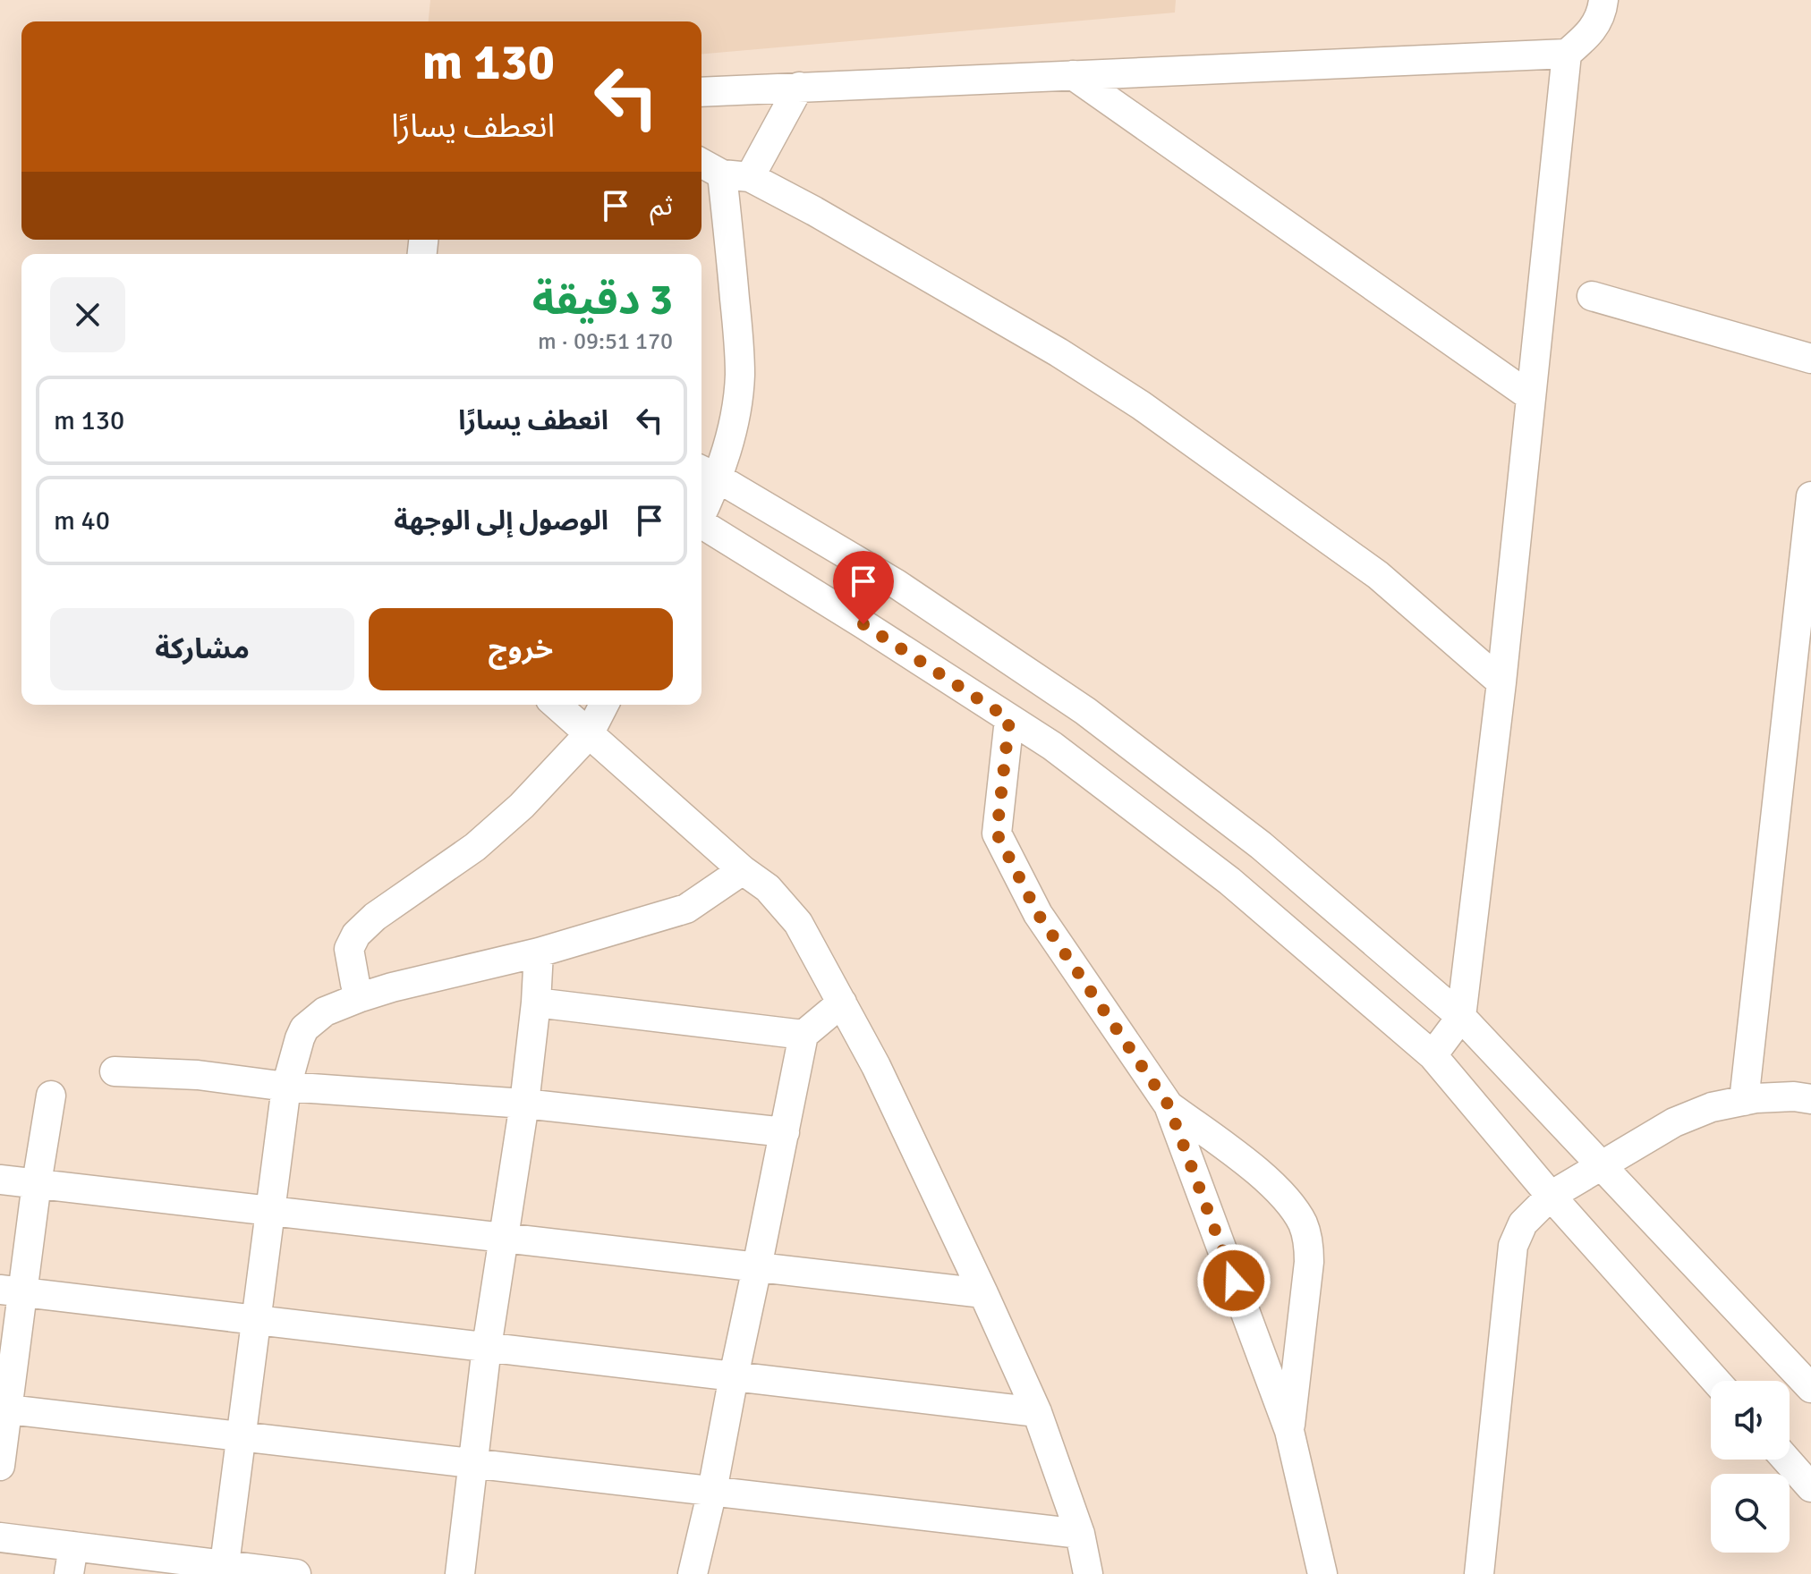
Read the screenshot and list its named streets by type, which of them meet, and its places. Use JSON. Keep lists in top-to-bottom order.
{
  "page": {
    "turn": ["130 m", "انعطف يسارًا"],
    "then": "ثم",
    "heading": ["3 دقيقة", "170 m · 09:51"],
    "list": [
      {
        "name": "انعطف يسارًا",
        "value": "130 m"
      },
      {
        "name": "الوصول إلى الوجهة",
        "value": "40 m"
      }
    ],
    "buttons": ["خروج", "مشاركة"]
  }
}
